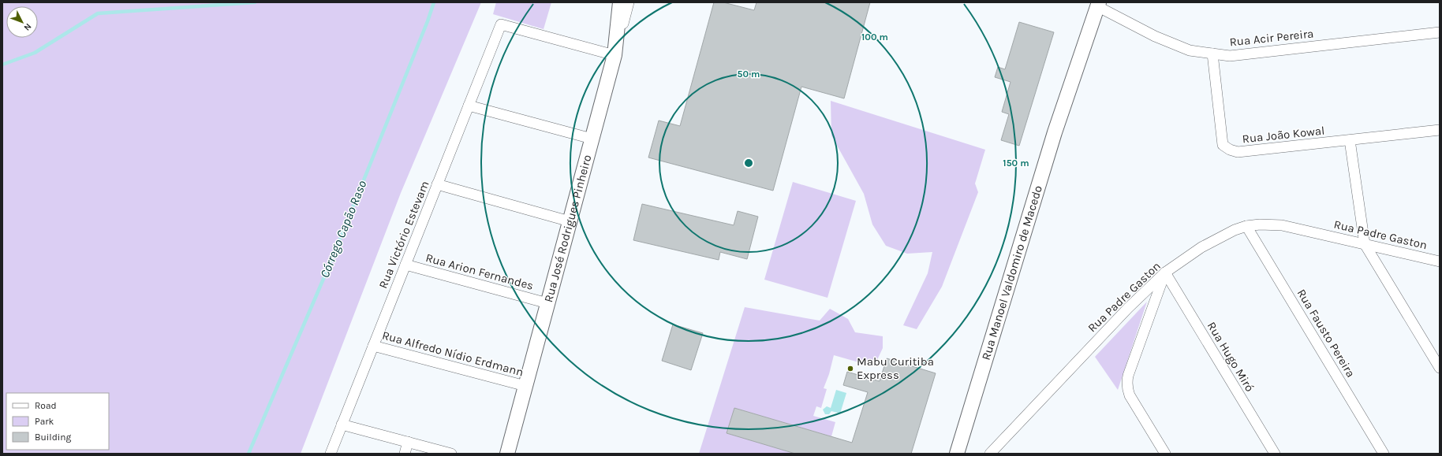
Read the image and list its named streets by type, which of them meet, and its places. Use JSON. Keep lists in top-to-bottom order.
{
  "streets": {
    "main road": ["Rua José Rodrigues Pinheiro", "Rua Manoel Valdomiro de Macedo"],
    "street": [
      "Rua Acir Pereira",
      "Rua João Kowal",
      "Rua Victório Estevam",
      "Rua Padre Gaston",
      "Rua Arion Fernandes",
      "Rua Fausto Pereira",
      "Rua Alfredo Nídio Erdmann",
      "Rua Hugo Miró"
    ]
  },
  "crossings": [
    ["Rua Acir Pereira", "Rua João Kowal"],
    ["Rua Acir Pereira", "Rua Manoel Valdomiro de Macedo"],
    ["Rua José Rodrigues Pinheiro", "Rua Victório Estevam"],
    ["Rua José Rodrigues Pinheiro", "Rua Arion Fernandes"],
    ["Rua José Rodrigues Pinheiro", "Rua Alfredo Nídio Erdmann"],
    ["Rua Victório Estevam", "Rua Arion Fernandes"],
    ["Rua Victório Estevam", "Rua Alfredo Nídio Erdmann"],
    ["Rua Padre Gaston", "Rua Fausto Pereira"],
    ["Rua Padre Gaston", "Rua Hugo Miró"]
  ],
  "water": ["Córrego Capão Raso"],
  "places": ["Mabu Curitiba Express"],
  "legend": ["Road", "Park", "Building"],
  "north": "bottom right",
  "rings": ["100 m", "50 m", "150 m"]
}
